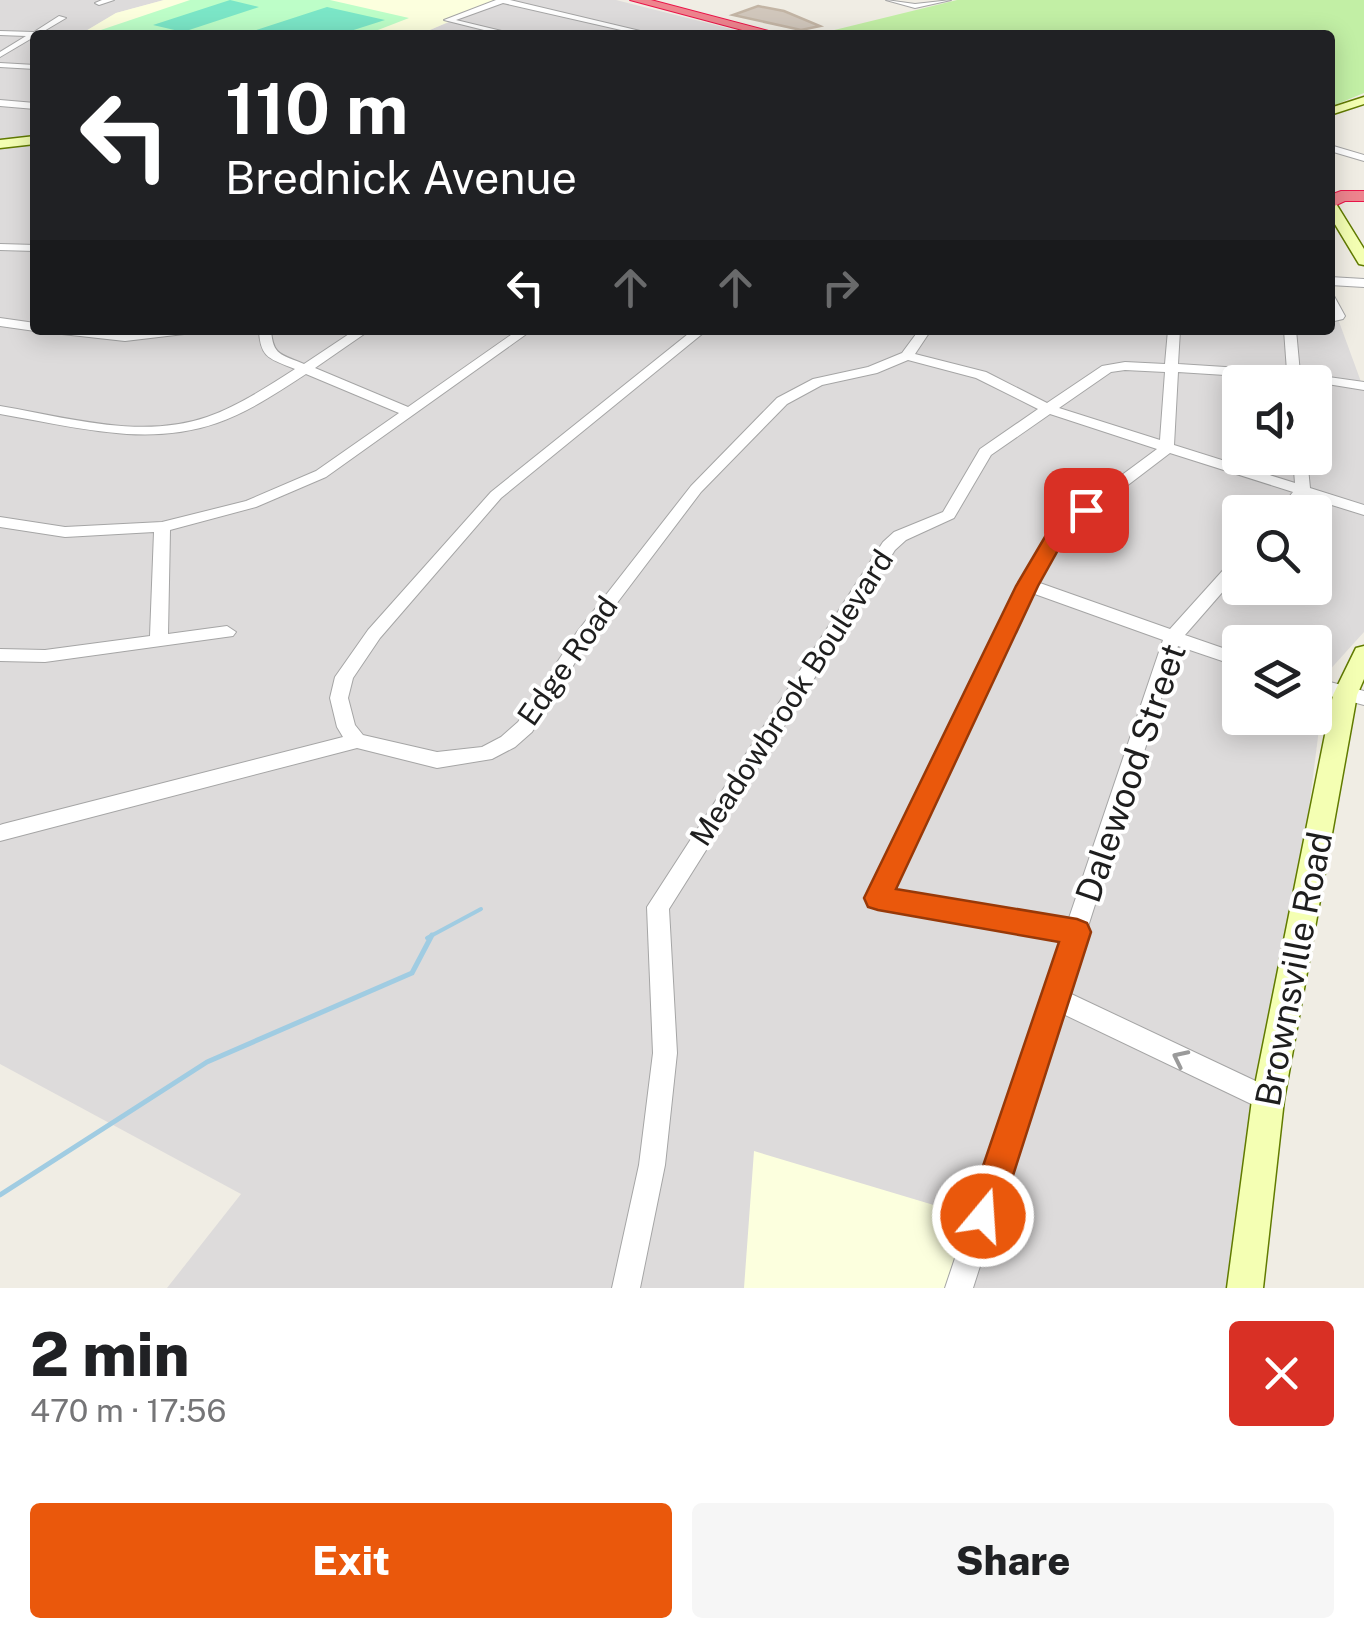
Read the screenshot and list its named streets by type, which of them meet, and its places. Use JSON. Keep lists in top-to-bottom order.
{
  "streets": {
    "main road": ["Brownsville Road"],
    "street": ["Edge Road", "Meadowbrook Boulevard", "Dalewood Street"]
  },
  "page": {
    "turn": ["110 m", "Brednick Avenue"],
    "heading": ["2 min", "470 m · 17:56"],
    "buttons": ["Exit", "Share"]
  }
}
